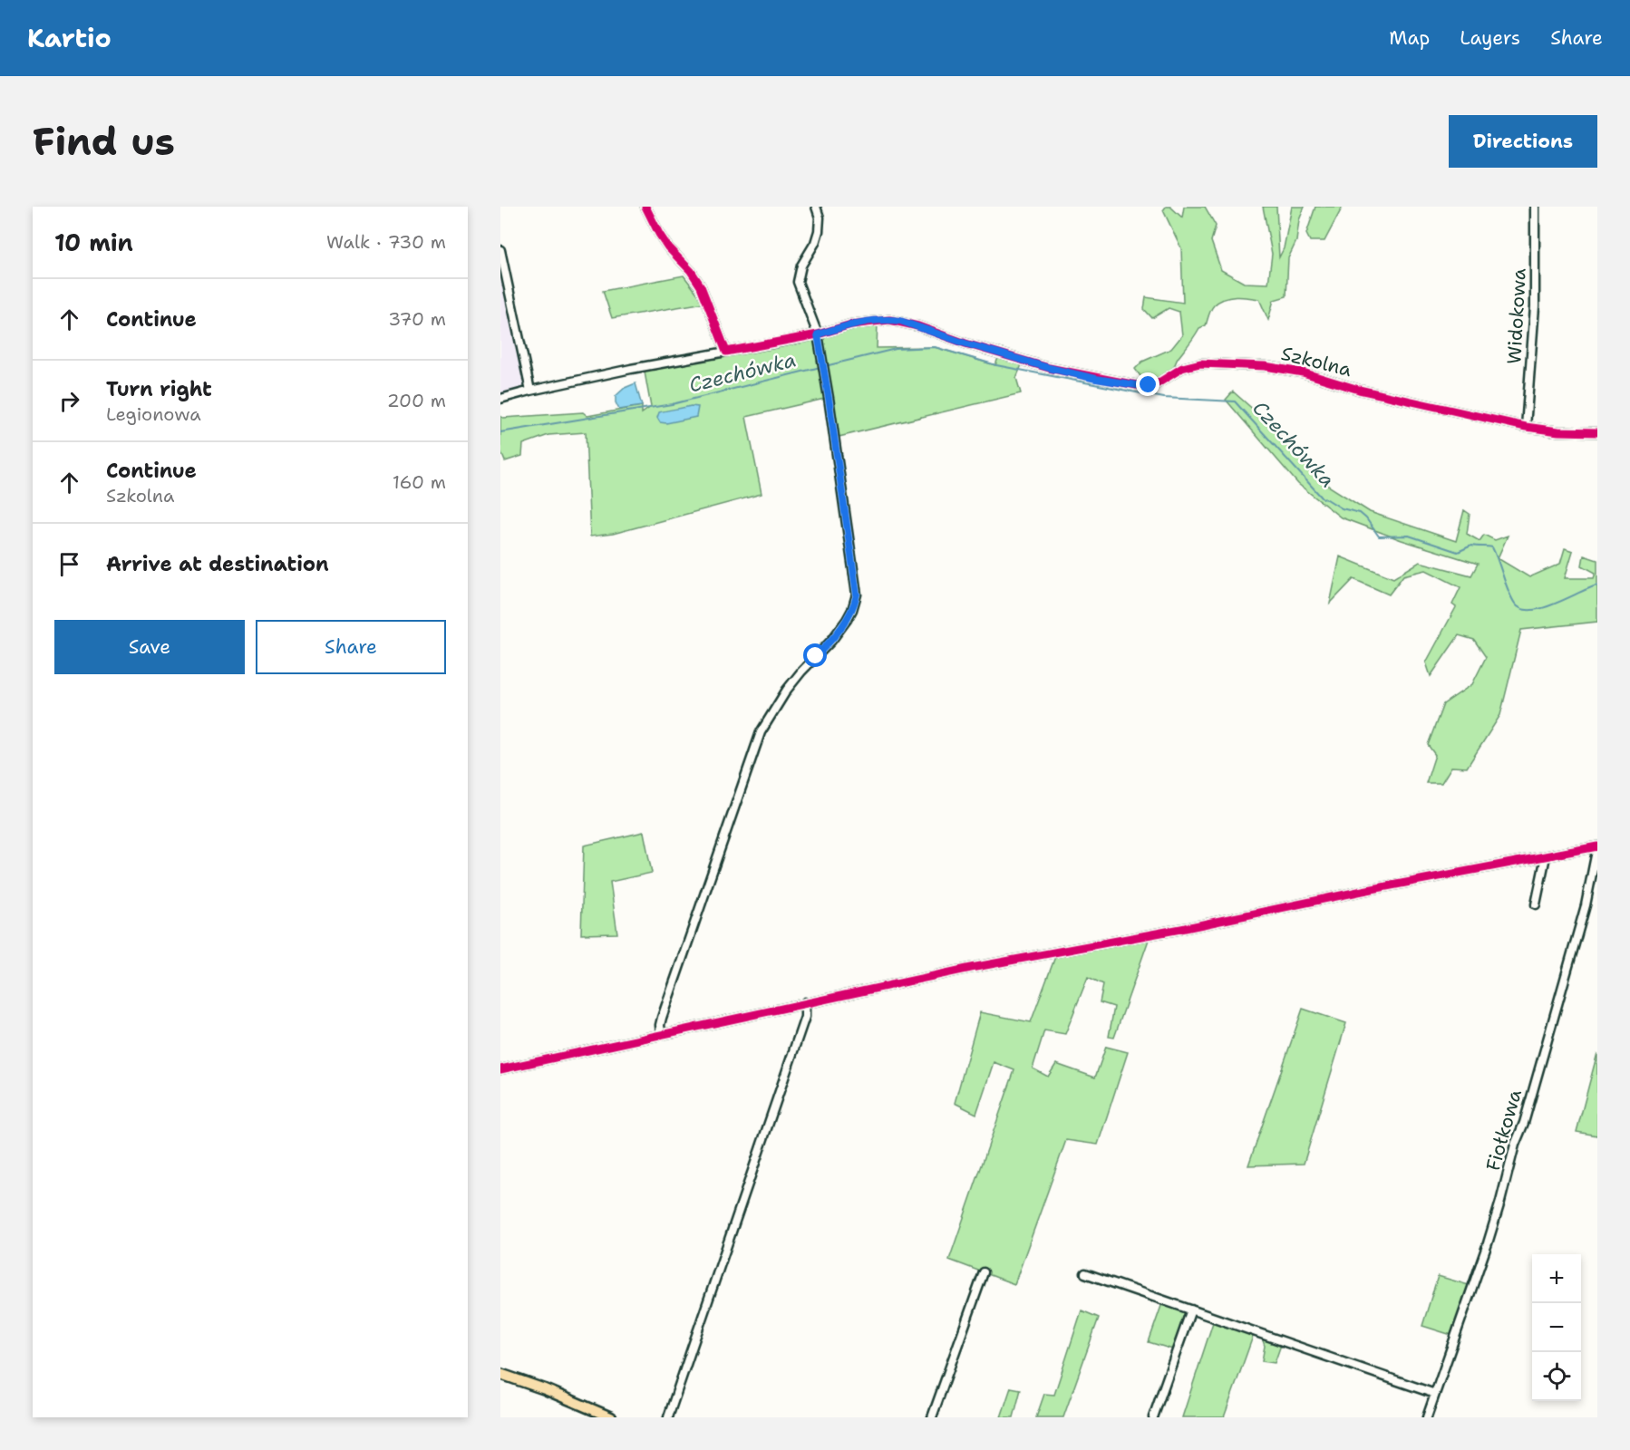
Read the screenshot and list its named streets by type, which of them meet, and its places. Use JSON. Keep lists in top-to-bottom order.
{
  "streets": {
    "street": ["Widokowa", "Szkolna", "Fiołkowa"]
  },
  "crossings": [
    ["Widokowa", "Szkolna"]
  ],
  "water": ["Czechówka"],
  "page": {
    "header": "Kartio",
    "nav": ["Map", "Layers", "Share"],
    "buttons": [
      "Directions",
      ["Save", "Share"]
    ],
    "title": "Find us",
    "heading": ["10 min", "Walk · 730 m"],
    "list": [
      ["Continue", "370 m"],
      ["Turn right", "Legionowa", "200 m"],
      ["Continue", "Szkolna", "160 m"],
      "Arrive at destination"
    ],
    "map_buttons": ["+", "−"]
  }
}
